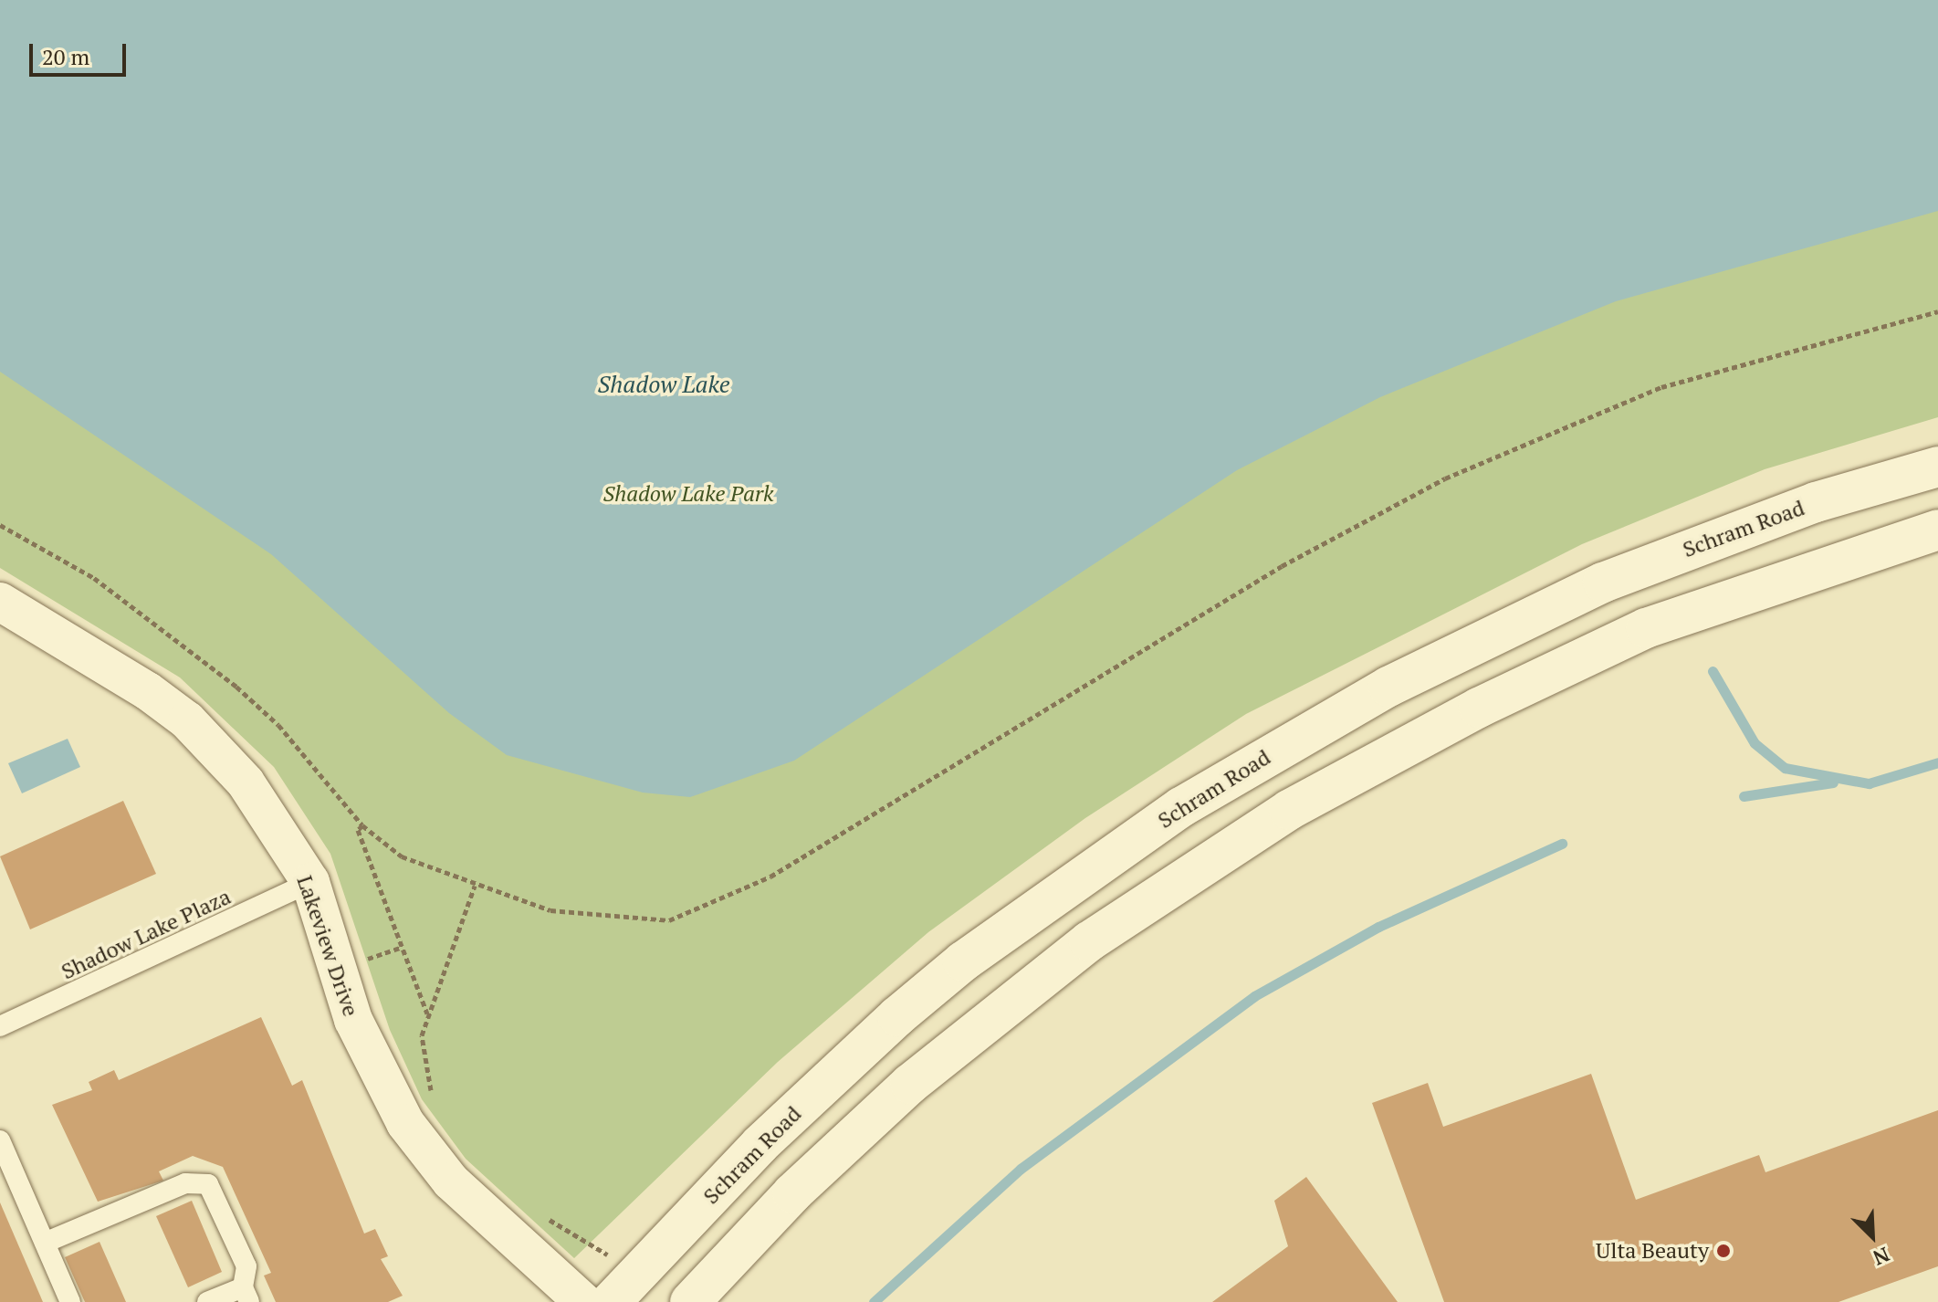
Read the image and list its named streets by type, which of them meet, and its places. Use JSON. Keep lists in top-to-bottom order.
{
  "streets": {
    "main road": ["Schram Road"],
    "street": ["Lakeview Drive"],
    "lane": ["Shadow Lake Plaza"]
  },
  "crossings": [
    ["Shadow Lake Plaza", "Lakeview Drive"]
  ],
  "water": ["Shadow Lake"],
  "parks": ["Shadow Lake Park"],
  "places": ["Ulta Beauty"],
  "scale_bar": "20 m",
  "north": "bottom right"
}
